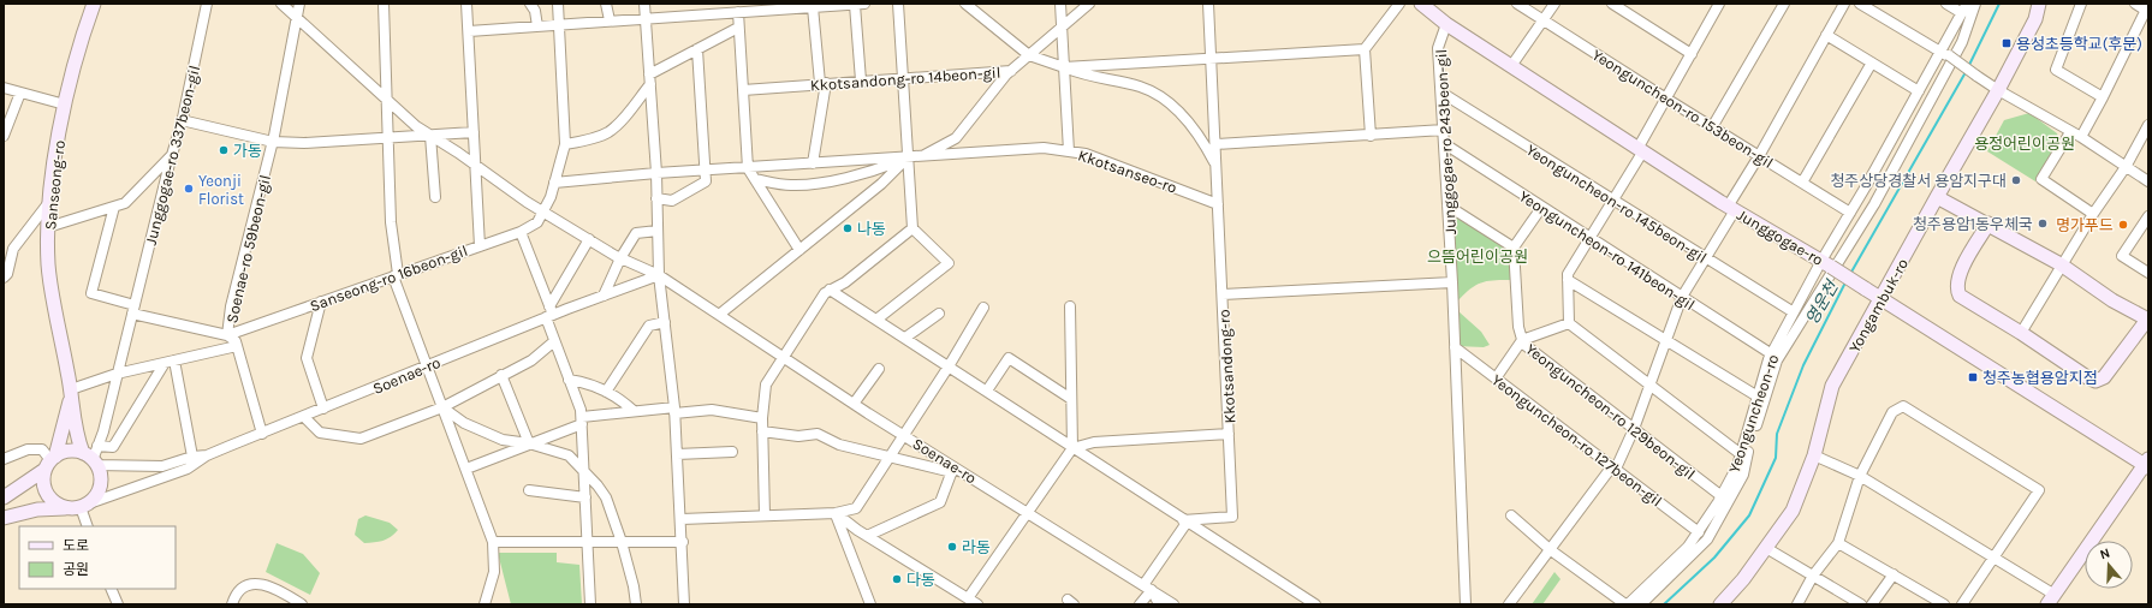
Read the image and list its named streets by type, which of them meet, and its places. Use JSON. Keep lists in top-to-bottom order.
{
  "streets": {
    "street": [
      "Kkotsandong-ro 14beon-gil",
      "Yeonguncheon-ro 153beon-gil",
      "Junggogae-ro 243beon-gil",
      "Junggogae-ro 337beon-gil",
      "Kkotsanseo-ro",
      "Sanseong-ro",
      "Yeonguncheon-ro 145beon-gil",
      "Junggogae-ro",
      "Soenae-ro 59beon-gil",
      "Yeonguncheon-ro 141beon-gil",
      "Sanseong-ro 16beon-gil",
      "Yongambuk-ro",
      "Kkotsandong-ro",
      "Soenae-ro",
      "Yeonguncheon-ro 129beon-gil",
      "Yeonguncheon-ro",
      "Yeonguncheon-ro 127beon-gil"
    ]
  },
  "crossings": [
    ["Kkotsandong-ro 14beon-gil", "Kkotsanseo-ro"],
    ["Yeonguncheon-ro 153beon-gil", "Yeonguncheon-ro"],
    ["Junggogae-ro 243beon-gil", "Yeonguncheon-ro 145beon-gil"],
    ["Junggogae-ro 243beon-gil", "Junggogae-ro"],
    ["Junggogae-ro 243beon-gil", "Yeonguncheon-ro 141beon-gil"],
    ["Junggogae-ro 243beon-gil", "Yeonguncheon-ro 127beon-gil"],
    ["Junggogae-ro 337beon-gil", "Sanseong-ro"],
    ["Junggogae-ro 337beon-gil", "Soenae-ro"],
    ["Kkotsanseo-ro", "Sanseong-ro 16beon-gil"],
    ["Kkotsanseo-ro", "Kkotsandong-ro"],
    ["Sanseong-ro", "Soenae-ro"],
    ["Yeonguncheon-ro 145beon-gil", "Yeonguncheon-ro"],
    ["Junggogae-ro", "Yongambuk-ro"],
    ["Junggogae-ro", "Yeonguncheon-ro"],
    ["Soenae-ro 59beon-gil", "Sanseong-ro 16beon-gil"],
    ["Soenae-ro 59beon-gil", "Soenae-ro"],
    ["Yeonguncheon-ro 141beon-gil", "Yeonguncheon-ro"],
    ["Yeonguncheon-ro 129beon-gil", "Yeonguncheon-ro"],
    ["Yeonguncheon-ro", "Yeonguncheon-ro 127beon-gil"]
  ],
  "water": ["영운천"],
  "parks": ["용정어린이공원", "으뜸어린이공원"],
  "places": {
    "transit": ["용성초등학교(후문)", "청주농협용암지점"],
    "other": [
      "가동",
      "청주상당경찰서 용암지구대",
      "Yeonji Florist",
      "청주용암1동우체국",
      "명가푸드",
      "나동",
      "라동",
      "다동"
    ]
  },
  "legend": ["도로", "공원"],
  "north": "top"
}
